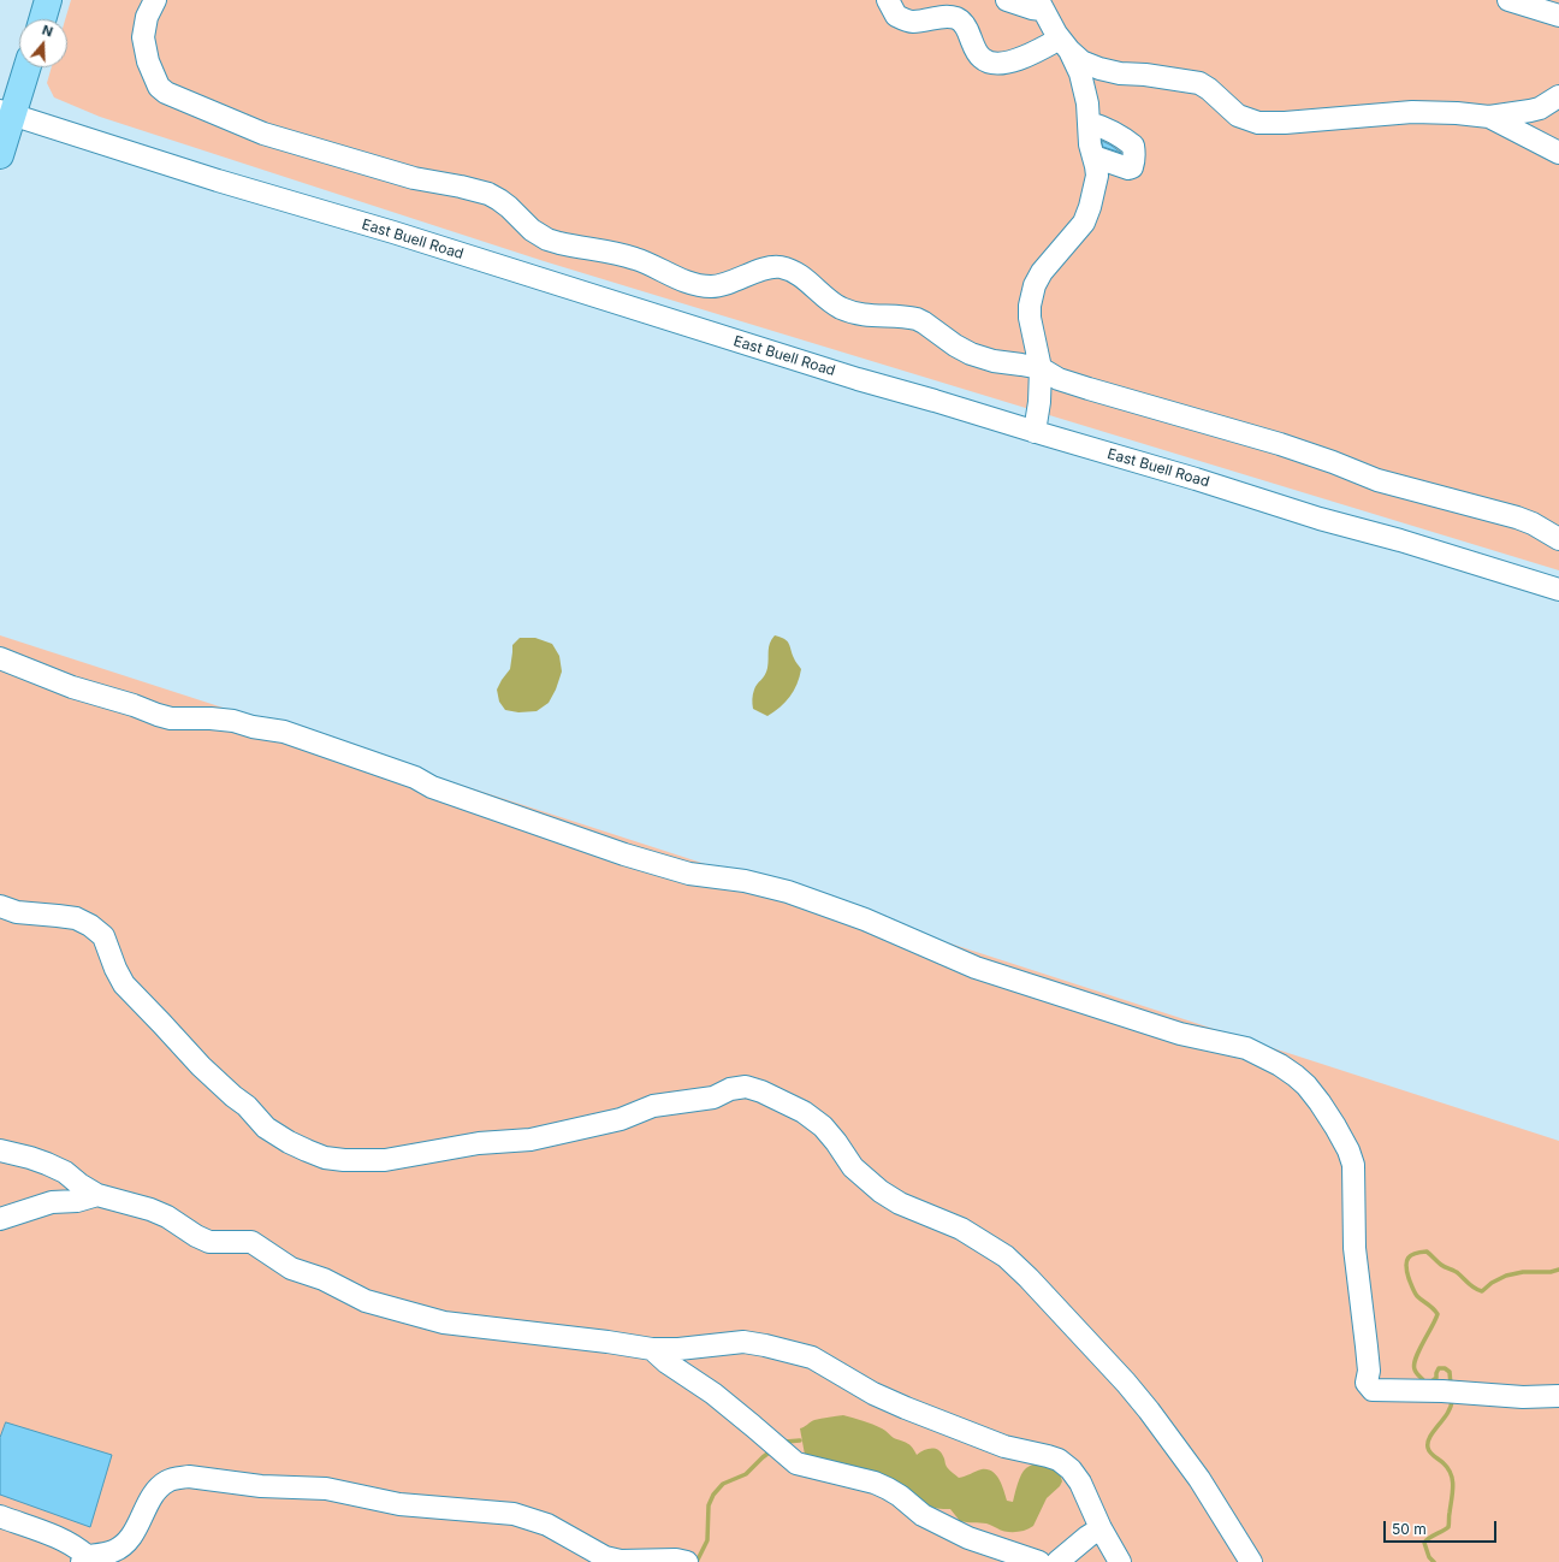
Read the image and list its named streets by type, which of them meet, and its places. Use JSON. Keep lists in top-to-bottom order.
{
  "streets": {
    "street": ["East Buell Road"]
  },
  "scale_bar": "50 m",
  "north": "top"
}
